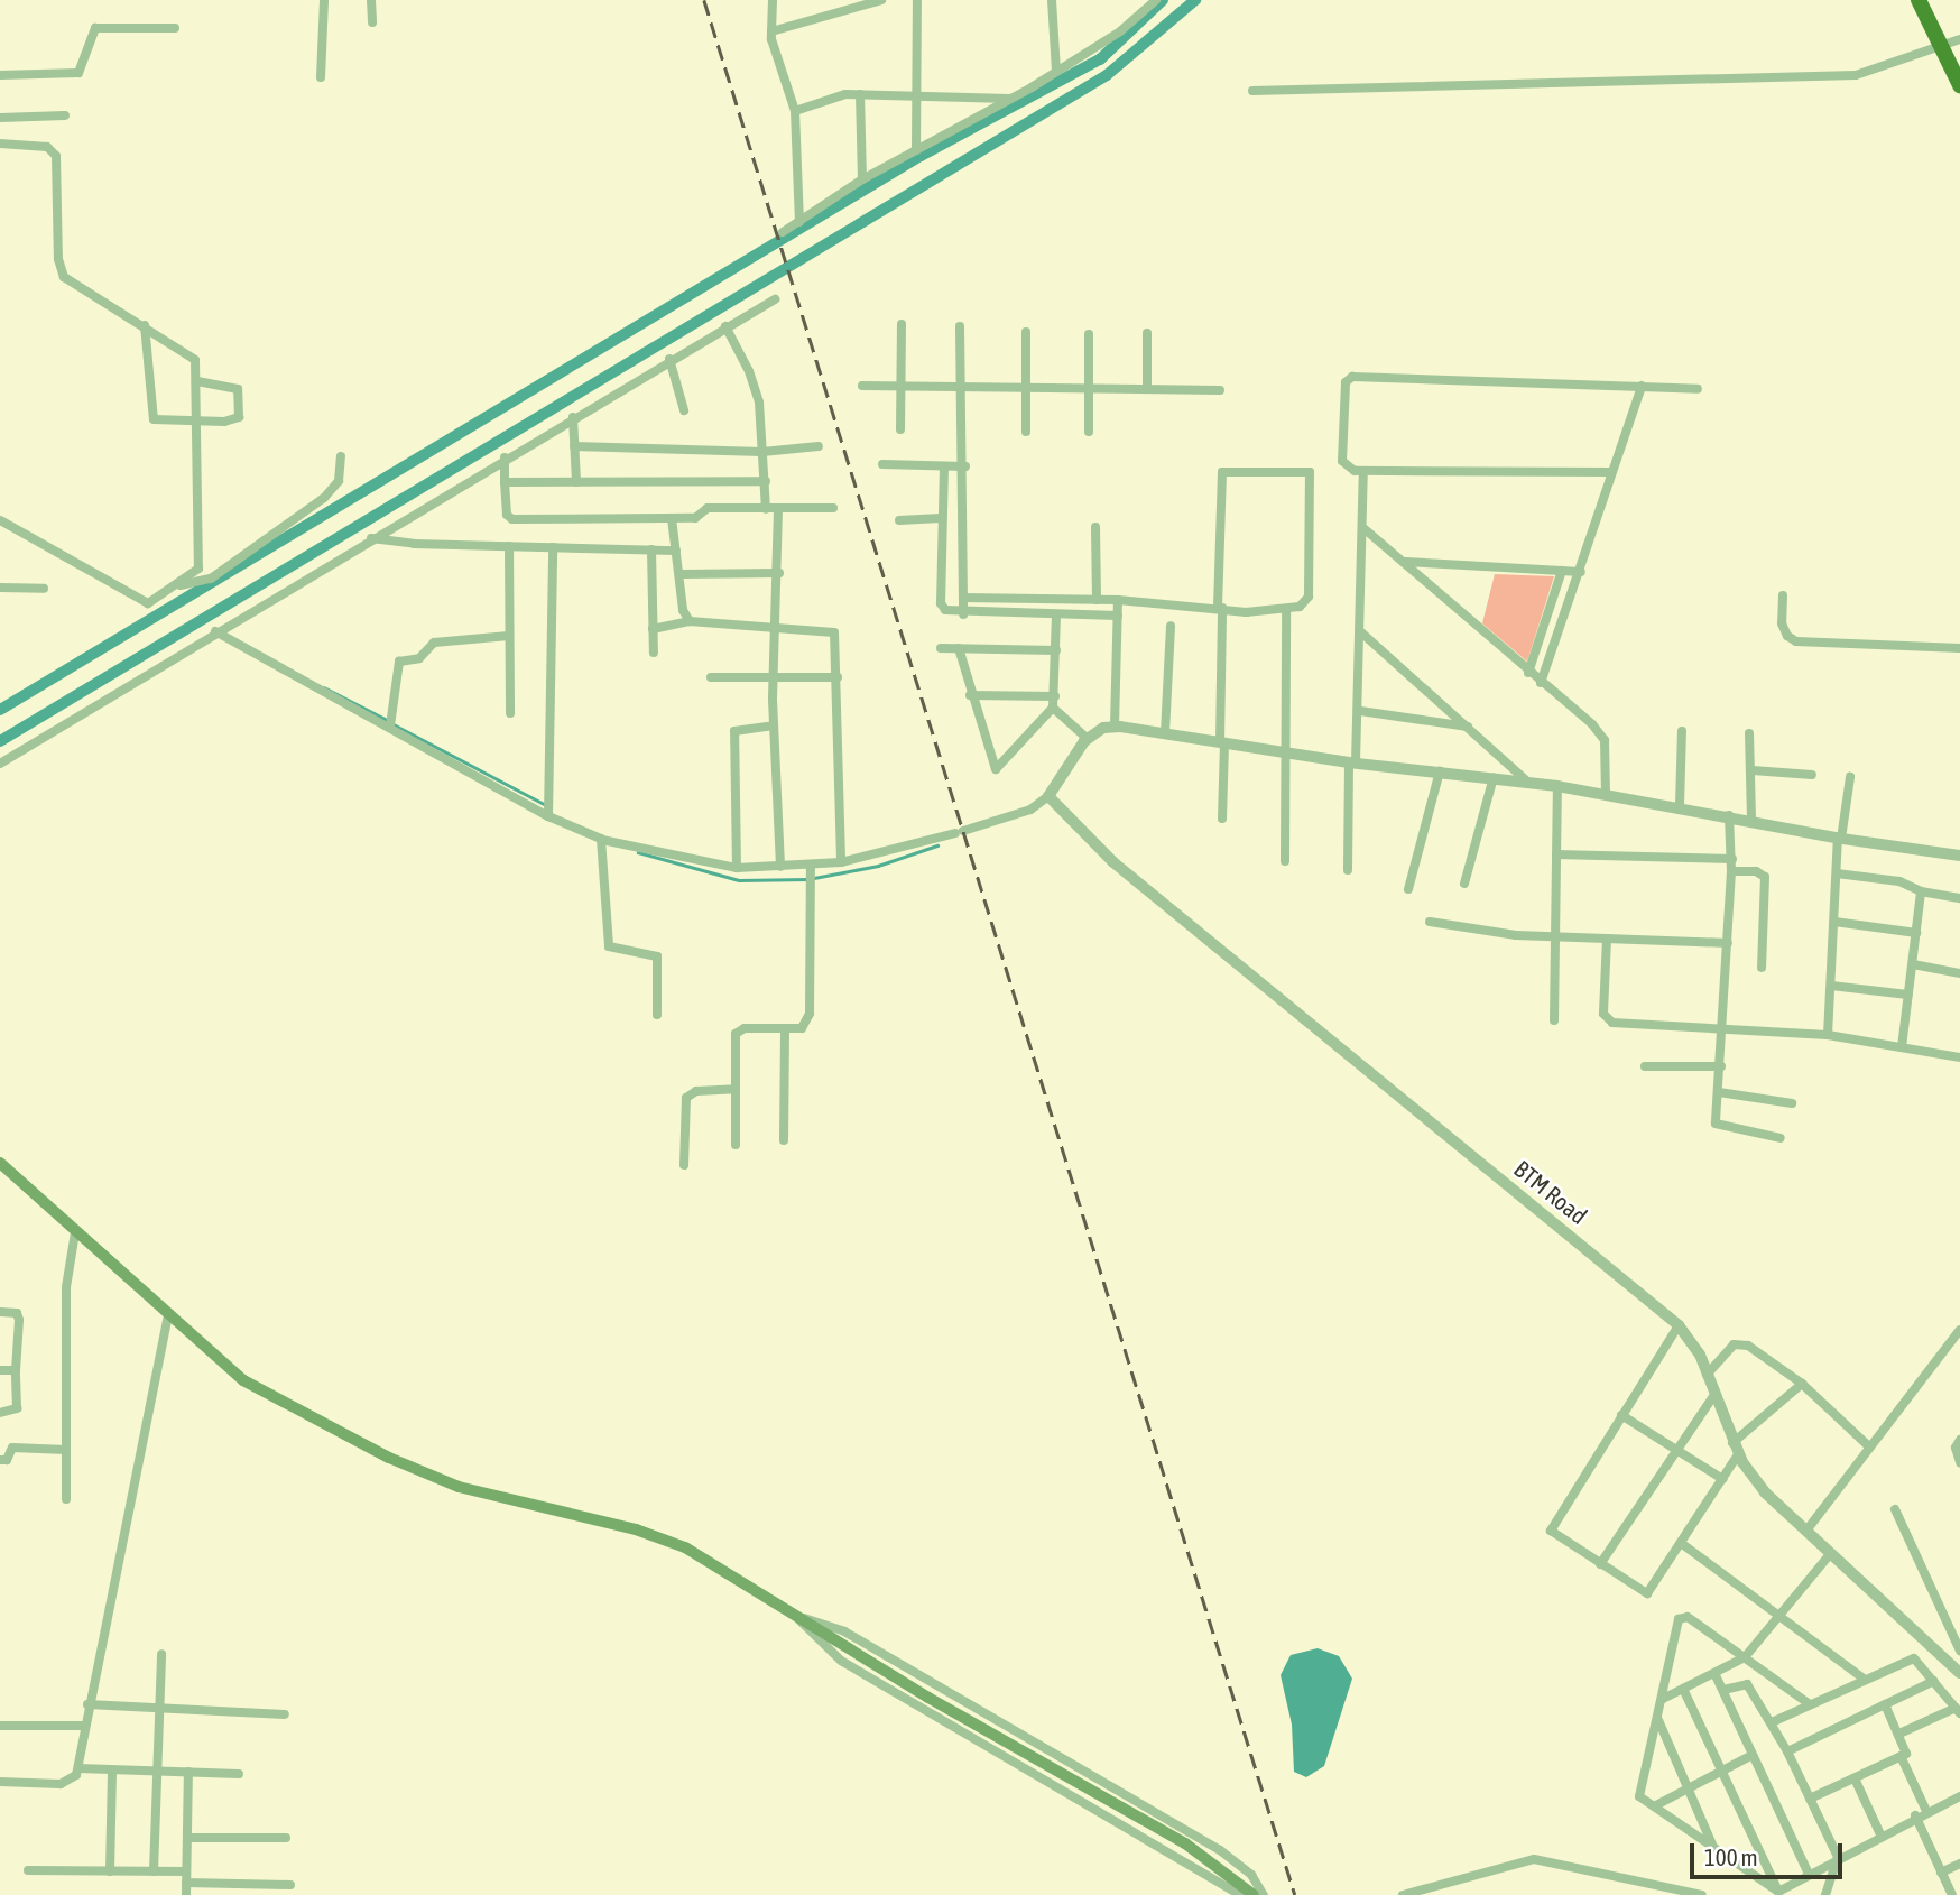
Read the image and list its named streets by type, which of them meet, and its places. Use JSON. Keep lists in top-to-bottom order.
{
  "streets": {
    "street": ["BTM Road"]
  },
  "scale_bar": "100 m"
}
